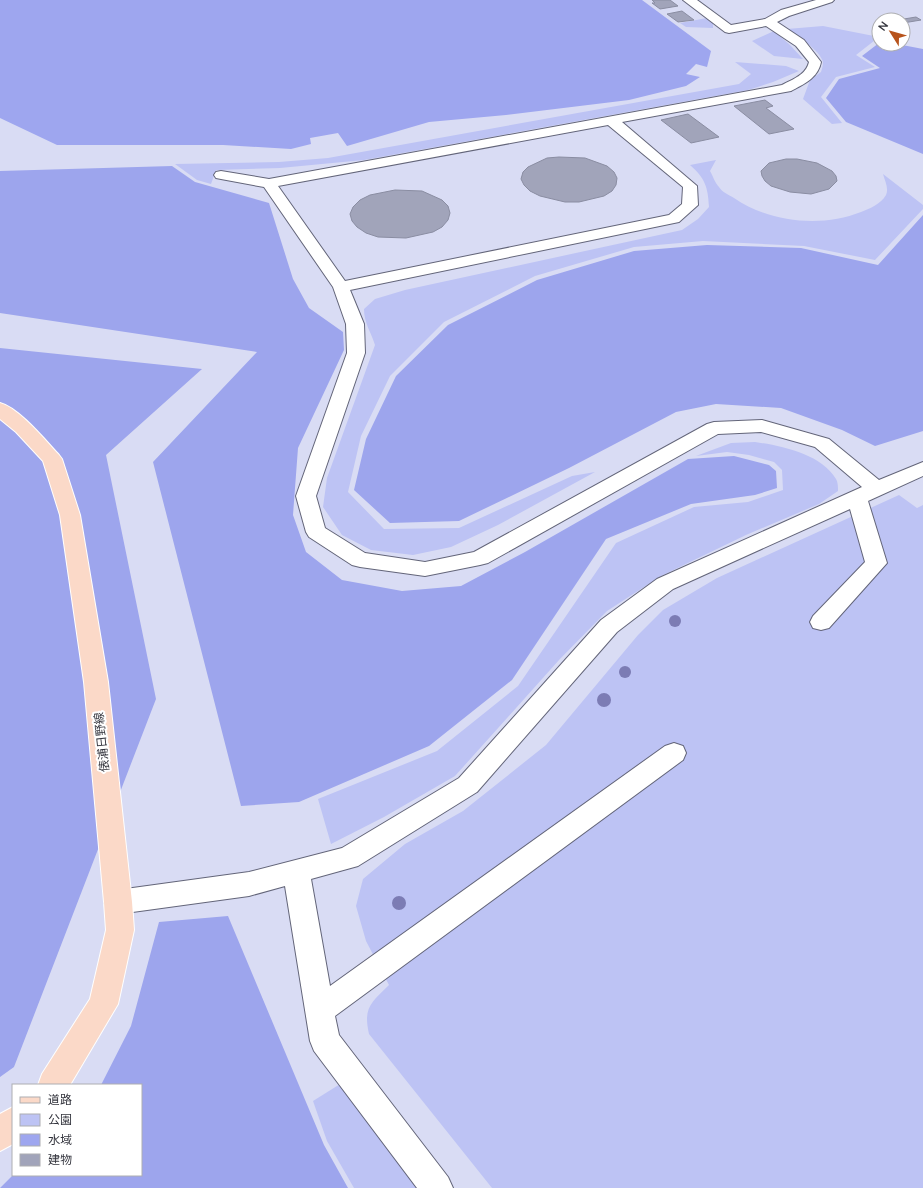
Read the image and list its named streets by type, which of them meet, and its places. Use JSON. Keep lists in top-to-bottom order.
{
  "streets": {
    "main road": ["俵浦日野線"]
  },
  "legend": [
    "道路",
    "公園",
    "水域",
    "建物"
  ],
  "north": "top left"
}
